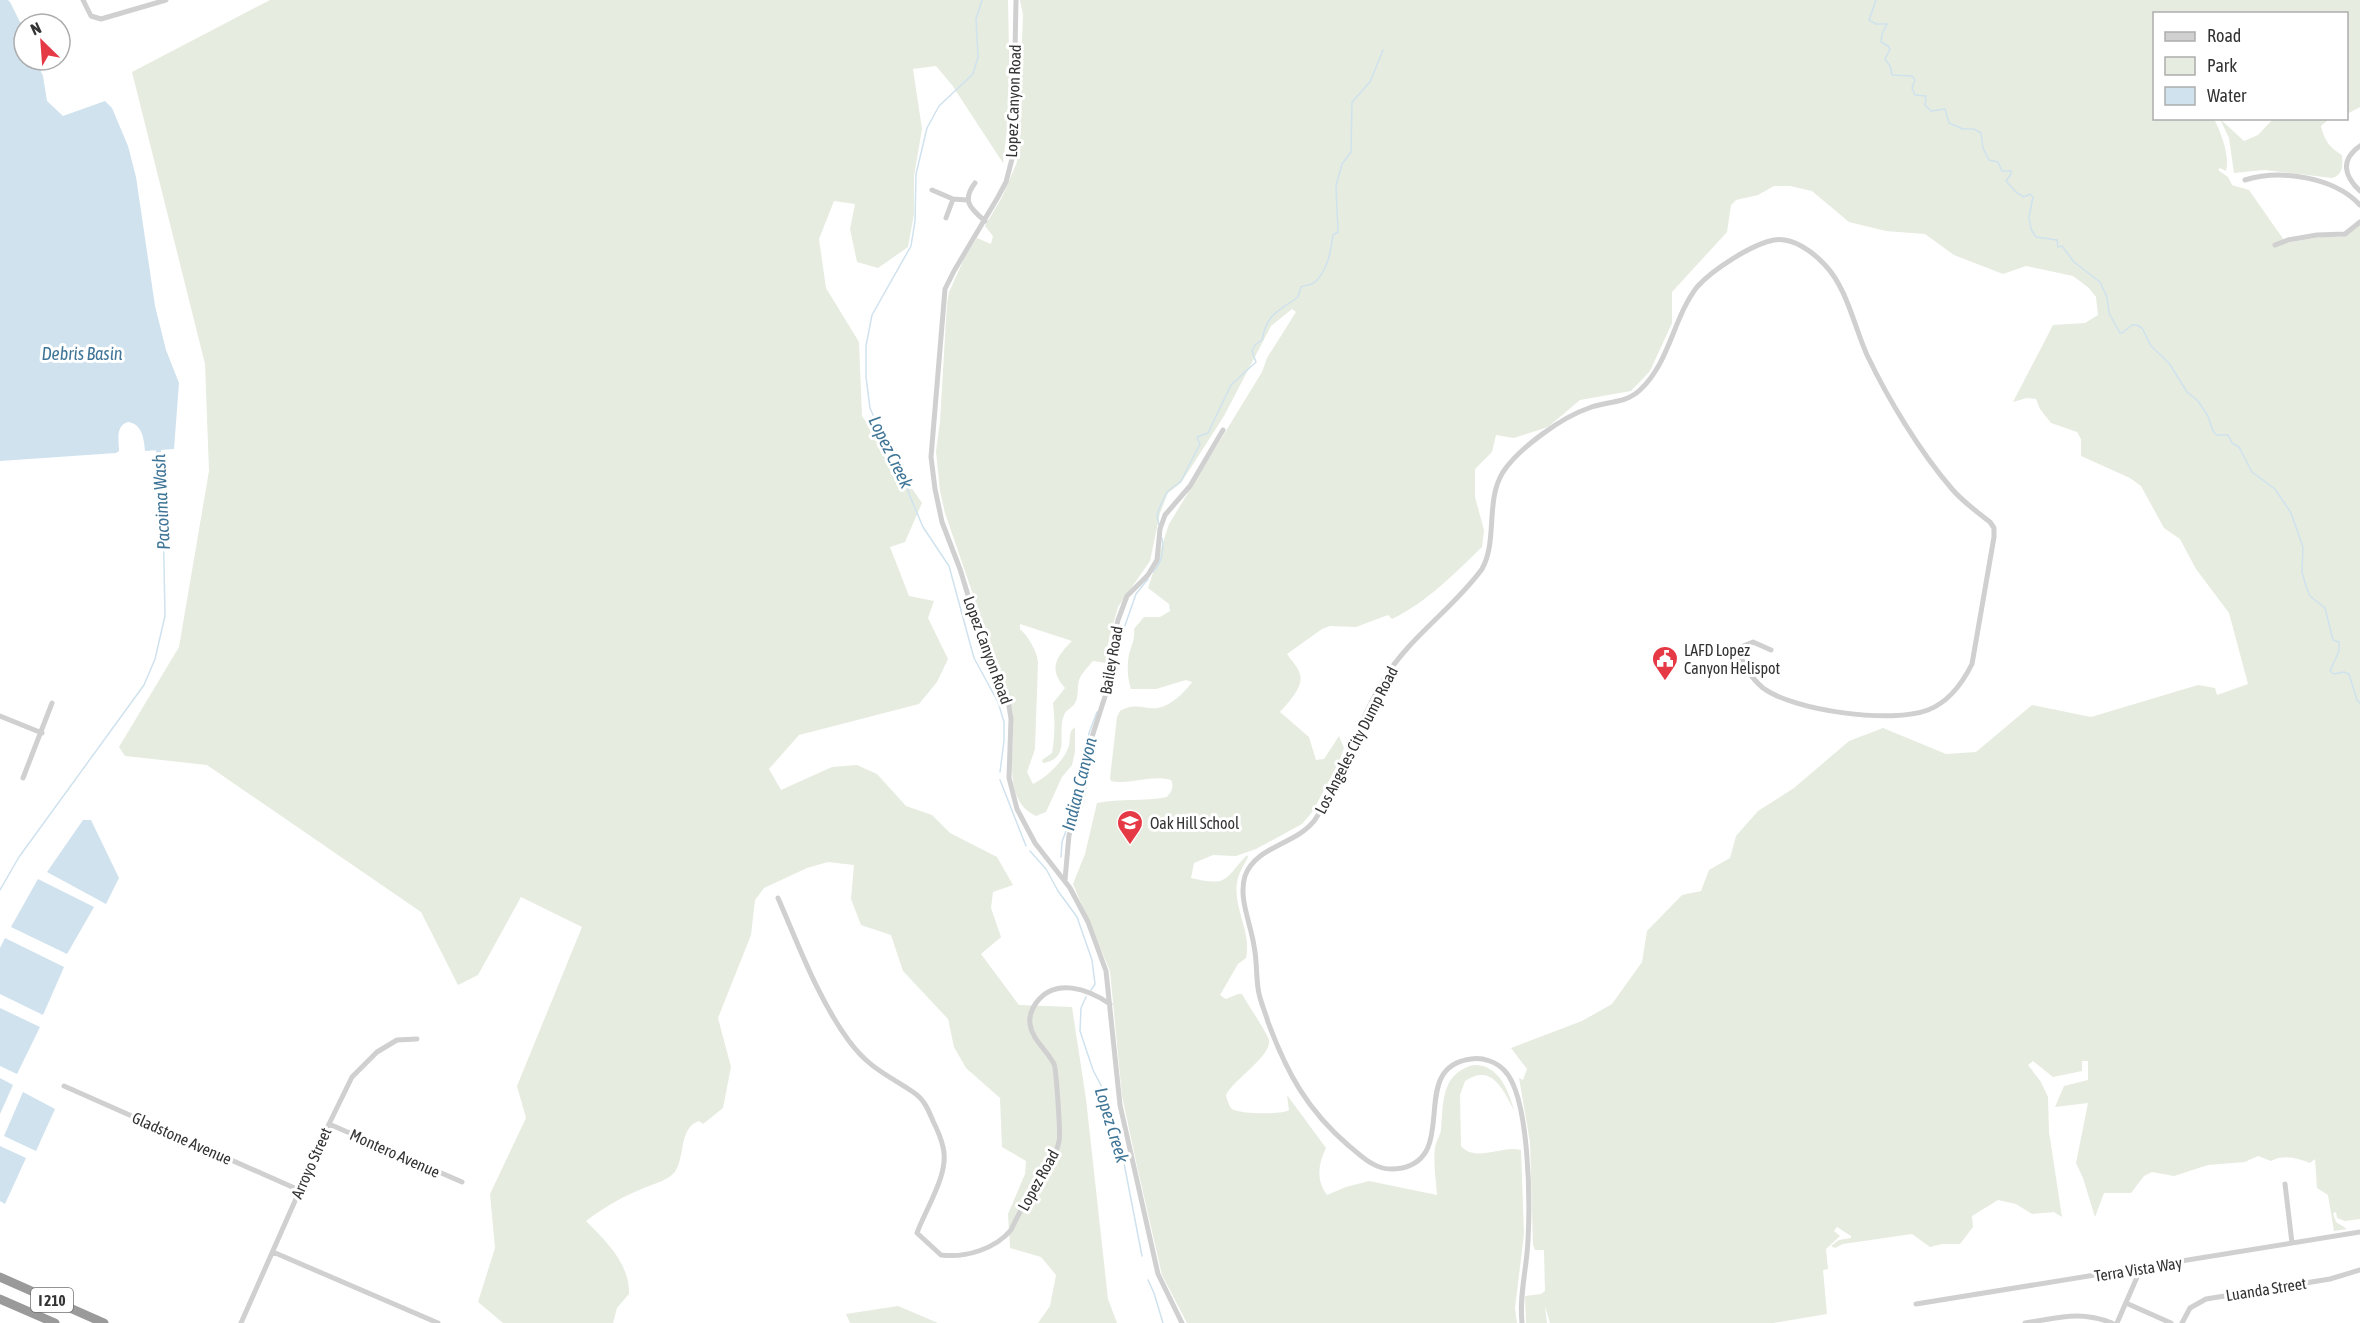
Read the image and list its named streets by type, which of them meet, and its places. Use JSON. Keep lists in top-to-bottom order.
{
  "streets": {
    "highway": ["I 210"],
    "street": [
      "Lopez Canyon Road",
      "Bailey Road",
      "Los Angeles City Dump Road",
      "Gladstone Avenue",
      "Montero Avenue",
      "Arroyo Street",
      "Lopez Road",
      "Terra Vista Way",
      "Luanda Street"
    ]
  },
  "crossings": [
    ["Lopez Canyon Road", "Bailey Road"],
    ["Lopez Canyon Road", "Lopez Road"],
    ["Gladstone Avenue", "Arroyo Street"],
    ["Montero Avenue", "Arroyo Street"]
  ],
  "water": [
    "Debris Basin",
    "Lopez Creek",
    "Pacoima Wash",
    "Indian Canyon"
  ],
  "places": {
    "public building": ["LAFD Lopez Canyon Helispot"],
    "school or university": ["Oak Hill School"]
  },
  "legend": ["Road", "Park", "Water"],
  "north": "top left"
}
